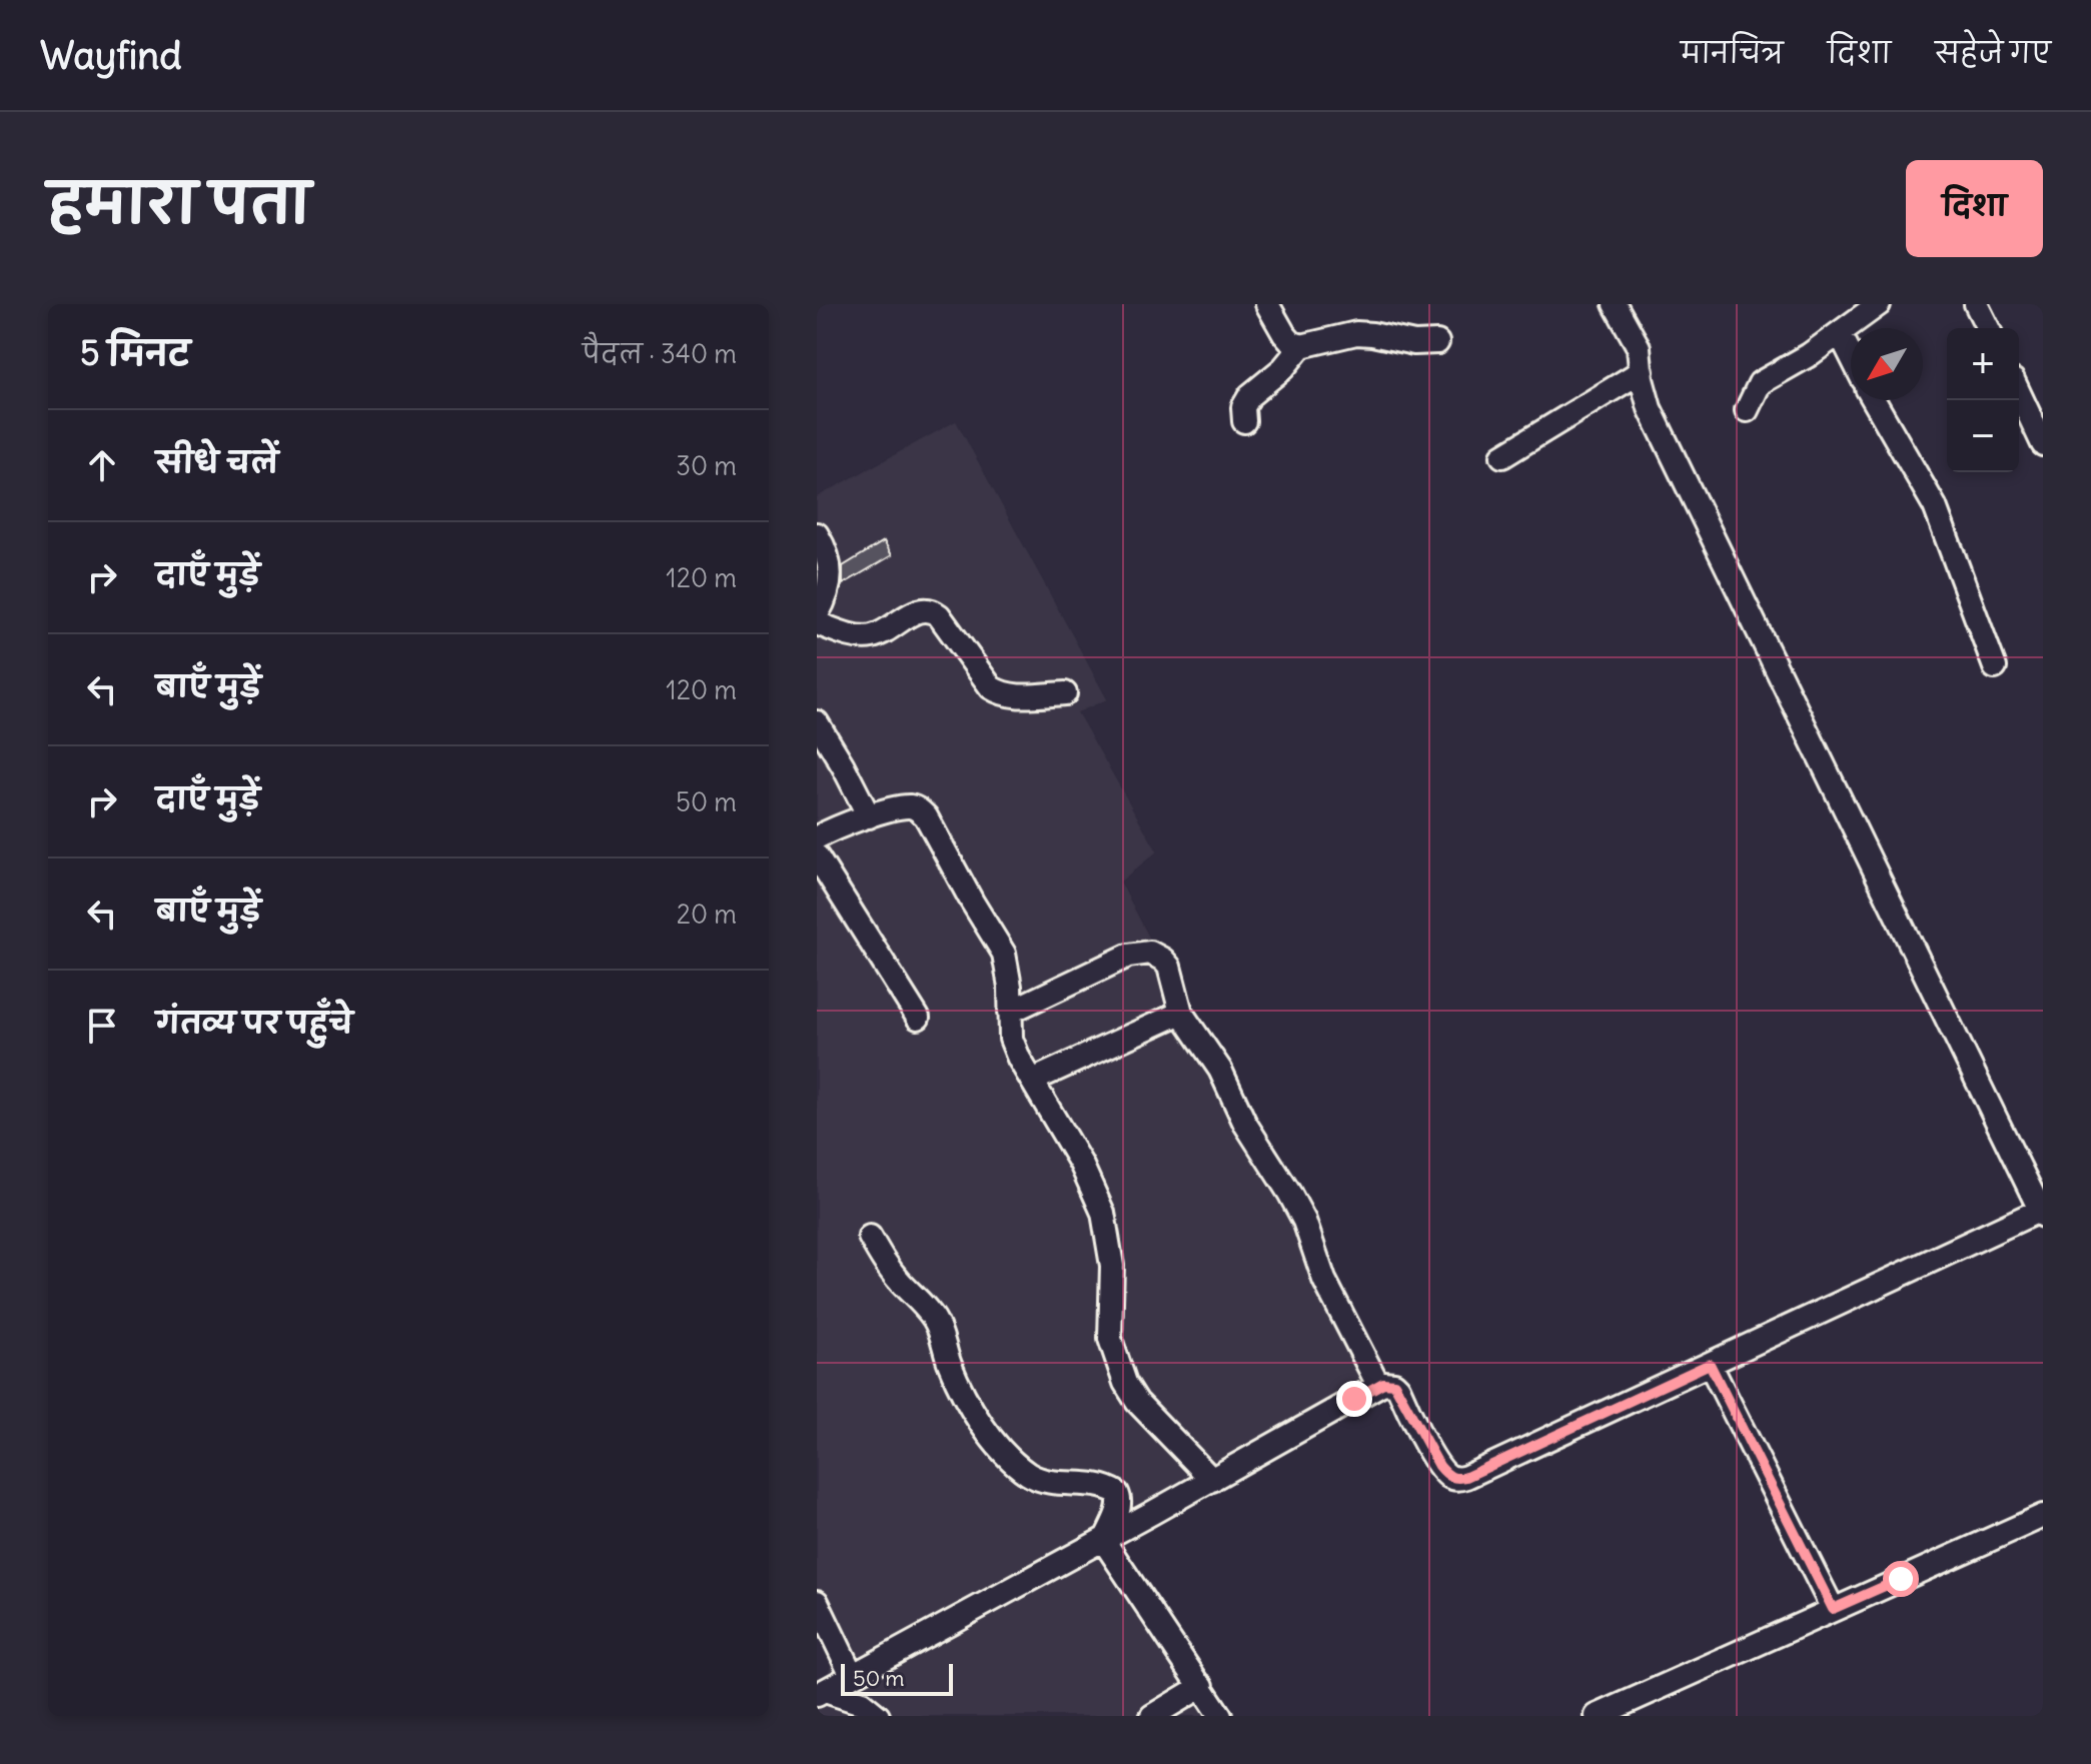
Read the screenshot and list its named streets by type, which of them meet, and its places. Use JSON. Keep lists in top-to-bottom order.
{
  "scale_bar": "50 m",
  "north": "bottom left",
  "page": {
    "header": "Wayfind",
    "nav": ["मानचित्र", "दिशा", "सहेजे गए"],
    "title": "हमारा पता",
    "buttons": "दिशा",
    "heading": ["5 मिनट", "पैदल · 340 m"],
    "map_buttons": ["+", "−"],
    "list": [
      ["सीधे चलें", "30 m"],
      ["दाएँ मुड़ें", "120 m"],
      ["बाएँ मुड़ें", "120 m"],
      ["दाएँ मुड़ें", "50 m"],
      ["बाएँ मुड़ें", "20 m"],
      "गंतव्य पर पहुँचे"
    ],
    "scale": "50 m"
  }
}
